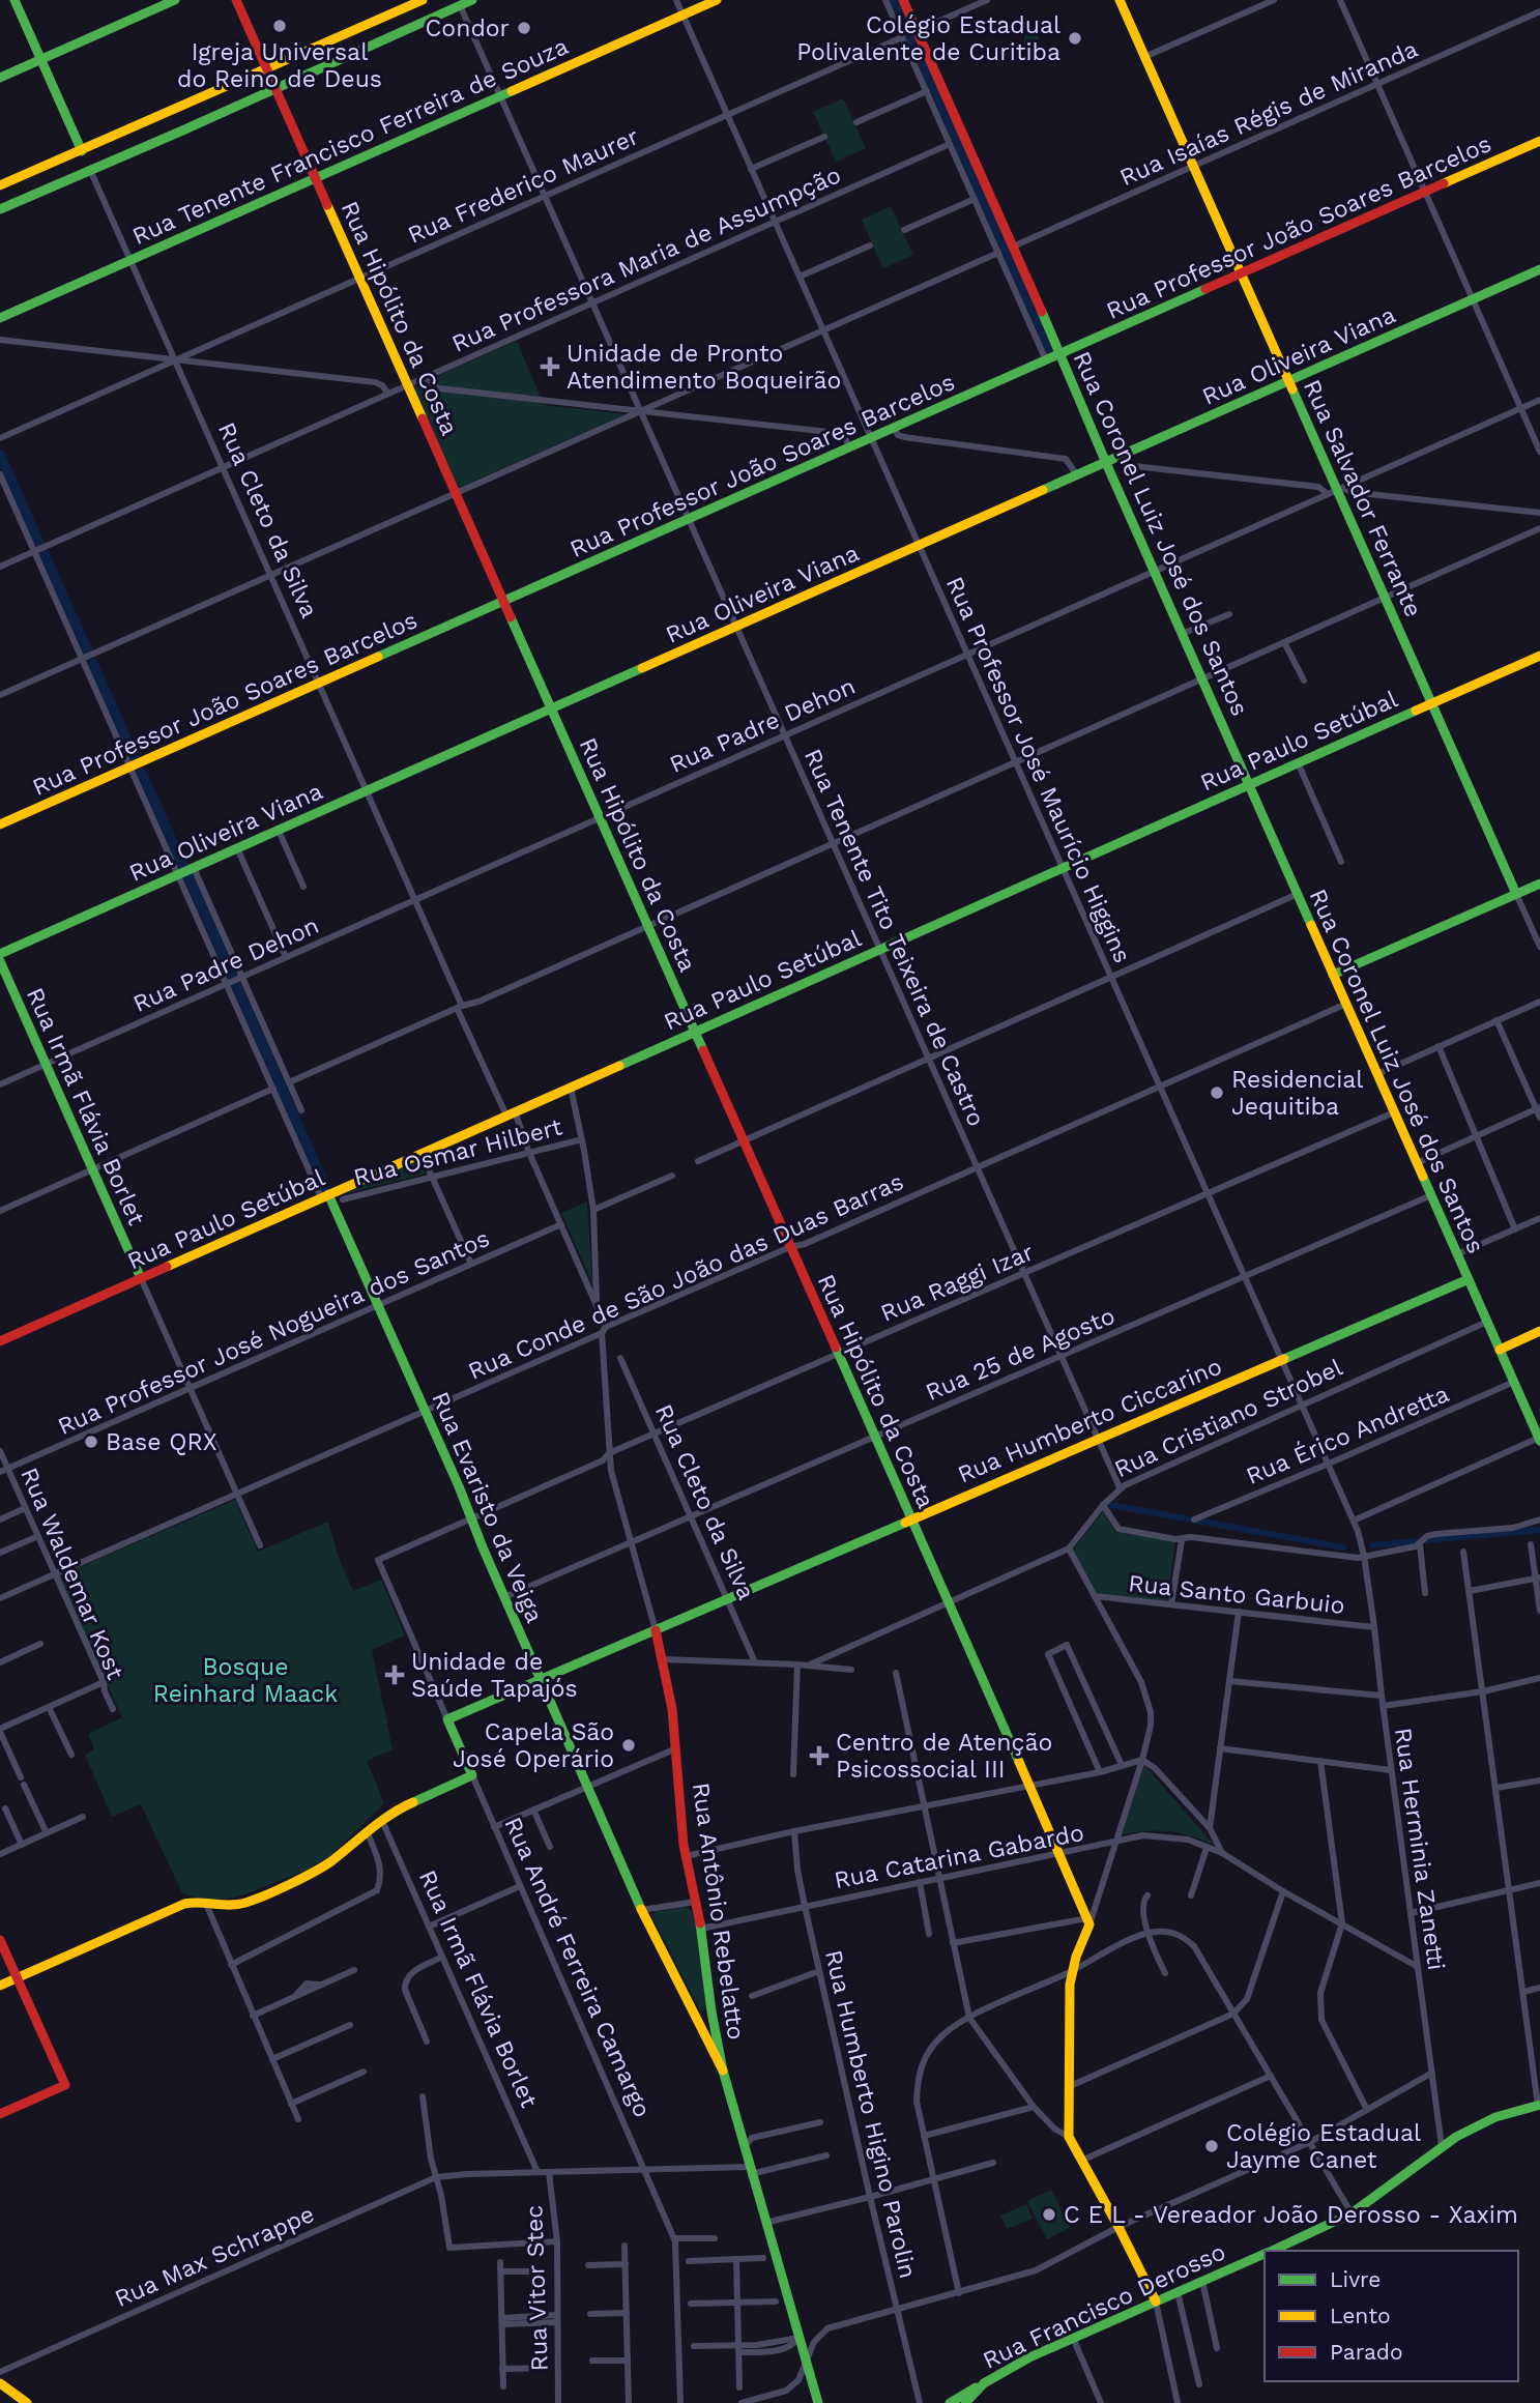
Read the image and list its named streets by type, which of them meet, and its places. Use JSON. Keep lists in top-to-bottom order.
{
  "streets": {
    "main road": [
      "Rua Tenente Francisco Ferreira de Souza",
      "Rua Professor João Soares Barcelos",
      "Rua Hipólito da Costa",
      "Rua Oliveira Viana",
      "Rua Salvador Ferrante",
      "Rua Coronel Luiz José dos Santos",
      "Rua Paulo Setúbal",
      "Rua Irmã Flávia Borlet",
      "Rua Humberto Ciccarino",
      "Rua Evaristo da Veiga",
      "Rua Antônio Rebelatto",
      "Rua André Ferreira Camargo",
      "Rua Francisco Derosso"
    ],
    "street": [
      "Rua Isaías Régis de Miranda",
      "Rua Frederico Maurer",
      "Rua Professora Maria de Assumpção",
      "Rua Cleto da Silva",
      "Rua Padre Dehon",
      "Rua Professor José Maurício Higgins",
      "Rua Tenente Tito Teixeira de Castro",
      "Rua Osmar Hilbert",
      "Rua Conde de São João das Duas Barras",
      "Rua Raggi Izar",
      "Rua Professor José Nogueira dos Santos",
      "Rua 25 de Agosto",
      "Rua Cristiano Strobel",
      "Rua Érico Andretta",
      "Rua Waldemar Kost",
      "Rua Santo Garbuio",
      "Rua Herminia Zanetti",
      "Rua Catarina Gabardo",
      "Rua Humberto Higino Parolin",
      "Rua Max Schrappe",
      "Rua Vitor Stec"
    ]
  },
  "crossings": [
    ["Rua Isaías Régis de Miranda", "Rua Salvador Ferrante"],
    ["Rua Isaías Régis de Miranda", "Rua Coronel Luiz José dos Santos"],
    ["Rua Tenente Francisco Ferreira de Souza", "Rua Hipólito da Costa"],
    ["Rua Tenente Francisco Ferreira de Souza", "Rua Cleto da Silva"],
    ["Rua Tenente Francisco Ferreira de Souza", "Rua Professor José Maurício Higgins"],
    ["Rua Tenente Francisco Ferreira de Souza", "Rua Tenente Tito Teixeira de Castro"],
    ["Rua Frederico Maurer", "Rua Hipólito da Costa"],
    ["Rua Frederico Maurer", "Rua Cleto da Silva"],
    ["Rua Frederico Maurer", "Rua Coronel Luiz José dos Santos"],
    ["Rua Frederico Maurer", "Rua Professor José Maurício Higgins"],
    ["Rua Frederico Maurer", "Rua Tenente Tito Teixeira de Castro"],
    ["Rua Professor João Soares Barcelos", "Rua Hipólito da Costa"],
    ["Rua Professor João Soares Barcelos", "Rua Salvador Ferrante"],
    ["Rua Professor João Soares Barcelos", "Rua Cleto da Silva"],
    ["Rua Professor João Soares Barcelos", "Rua Coronel Luiz José dos Santos"],
    ["Rua Professor João Soares Barcelos", "Rua Professor José Maurício Higgins"],
    ["Rua Professor João Soares Barcelos", "Rua Tenente Tito Teixeira de Castro"],
    ["Rua Professor João Soares Barcelos", "Rua Evaristo da Veiga"],
    ["Rua Professora Maria de Assumpção", "Rua Hipólito da Costa"],
    ["Rua Professora Maria de Assumpção", "Rua Cleto da Silva"],
    ["Rua Professora Maria de Assumpção", "Rua Coronel Luiz José dos Santos"],
    ["Rua Professora Maria de Assumpção", "Rua Professor José Maurício Higgins"],
    ["Rua Professora Maria de Assumpção", "Rua Tenente Tito Teixeira de Castro"],
    ["Rua Professora Maria de Assumpção", "Rua Evaristo da Veiga"],
    ["Rua Hipólito da Costa", "Rua Oliveira Viana"],
    ["Rua Hipólito da Costa", "Rua Padre Dehon"],
    ["Rua Hipólito da Costa", "Rua Paulo Setúbal"],
    ["Rua Hipólito da Costa", "Rua Conde de São João das Duas Barras"],
    ["Rua Hipólito da Costa", "Rua Raggi Izar"],
    ["Rua Hipólito da Costa", "Rua 25 de Agosto"],
    ["Rua Hipólito da Costa", "Rua Cristiano Strobel"],
    ["Rua Hipólito da Costa", "Rua Humberto Ciccarino"],
    ["Rua Hipólito da Costa", "Rua Catarina Gabardo"],
    ["Rua Oliveira Viana", "Rua Salvador Ferrante"],
    ["Rua Oliveira Viana", "Rua Cleto da Silva"],
    ["Rua Oliveira Viana", "Rua Coronel Luiz José dos Santos"],
    ["Rua Oliveira Viana", "Rua Professor José Maurício Higgins"],
    ["Rua Oliveira Viana", "Rua Tenente Tito Teixeira de Castro"],
    ["Rua Oliveira Viana", "Rua Evaristo da Veiga"],
    ["Rua Salvador Ferrante", "Rua Padre Dehon"],
    ["Rua Salvador Ferrante", "Rua Paulo Setúbal"],
    ["Rua Cleto da Silva", "Rua Padre Dehon"],
    ["Rua Cleto da Silva", "Rua Paulo Setúbal"],
    ["Rua Cleto da Silva", "Rua Osmar Hilbert"],
    ["Rua Cleto da Silva", "Rua Conde de São João das Duas Barras"],
    ["Rua Cleto da Silva", "Rua Raggi Izar"],
    ["Rua Cleto da Silva", "Rua Professor José Nogueira dos Santos"],
    ["Rua Cleto da Silva", "Rua 25 de Agosto"],
    ["Rua Cleto da Silva", "Rua Humberto Ciccarino"],
    ["Rua Cleto da Silva", "Rua Antônio Rebelatto"],
    ["Rua Coronel Luiz José dos Santos", "Rua Padre Dehon"],
    ["Rua Coronel Luiz José dos Santos", "Rua Paulo Setúbal"],
    ["Rua Coronel Luiz José dos Santos", "Rua Conde de São João das Duas Barras"],
    ["Rua Coronel Luiz José dos Santos", "Rua Raggi Izar"],
    ["Rua Coronel Luiz José dos Santos", "Rua 25 de Agosto"],
    ["Rua Coronel Luiz José dos Santos", "Rua Cristiano Strobel"],
    ["Rua Coronel Luiz José dos Santos", "Rua Humberto Ciccarino"],
    ["Rua Coronel Luiz José dos Santos", "Rua Érico Andretta"],
    ["Rua Padre Dehon", "Rua Professor José Maurício Higgins"],
    ["Rua Padre Dehon", "Rua Tenente Tito Teixeira de Castro"],
    ["Rua Padre Dehon", "Rua Irmã Flávia Borlet"],
    ["Rua Padre Dehon", "Rua Evaristo da Veiga"],
    ["Rua Paulo Setúbal", "Rua Professor José Maurício Higgins"],
    ["Rua Paulo Setúbal", "Rua Tenente Tito Teixeira de Castro"],
    ["Rua Paulo Setúbal", "Rua Irmã Flávia Borlet"],
    ["Rua Paulo Setúbal", "Rua Evaristo da Veiga"],
    ["Rua Professor José Maurício Higgins", "Rua Conde de São João das Duas Barras"],
    ["Rua Professor José Maurício Higgins", "Rua Raggi Izar"],
    ["Rua Professor José Maurício Higgins", "Rua 25 de Agosto"],
    ["Rua Professor José Maurício Higgins", "Rua Cristiano Strobel"],
    ["Rua Professor José Maurício Higgins", "Rua Humberto Ciccarino"],
    ["Rua Professor José Maurício Higgins", "Rua Érico Andretta"],
    ["Rua Professor José Maurício Higgins", "Rua Herminia Zanetti"],
    ["Rua Tenente Tito Teixeira de Castro", "Rua Conde de São João das Duas Barras"],
    ["Rua Tenente Tito Teixeira de Castro", "Rua Raggi Izar"],
    ["Rua Tenente Tito Teixeira de Castro", "Rua 25 de Agosto"],
    ["Rua Tenente Tito Teixeira de Castro", "Rua Cristiano Strobel"],
    ["Rua Tenente Tito Teixeira de Castro", "Rua Humberto Ciccarino"],
    ["Rua Irmã Flávia Borlet", "Rua Conde de São João das Duas Barras"],
    ["Rua Irmã Flávia Borlet", "Rua Professor José Nogueira dos Santos"],
    ["Rua Irmã Flávia Borlet", "Rua Max Schrappe"],
    ["Rua Conde de São João das Duas Barras", "Rua Evaristo da Veiga"],
    ["Rua Conde de São João das Duas Barras", "Rua Waldemar Kost"],
    ["Rua Conde de São João das Duas Barras", "Rua Antônio Rebelatto"],
    ["Rua Raggi Izar", "Rua Evaristo da Veiga"],
    ["Rua Raggi Izar", "Rua Antônio Rebelatto"],
    ["Rua Raggi Izar", "Rua André Ferreira Camargo"],
    ["Rua Professor José Nogueira dos Santos", "Rua Evaristo da Veiga"],
    ["Rua Professor José Nogueira dos Santos", "Rua Waldemar Kost"],
    ["Rua 25 de Agosto", "Rua Evaristo da Veiga"],
    ["Rua 25 de Agosto", "Rua Antônio Rebelatto"],
    ["Rua Humberto Ciccarino", "Rua Evaristo da Veiga"],
    ["Rua Humberto Ciccarino", "Rua Antônio Rebelatto"],
    ["Rua Humberto Ciccarino", "Rua André Ferreira Camargo"],
    ["Rua Evaristo da Veiga", "Rua Antônio Rebelatto"],
    ["Rua Santo Garbuio", "Rua Herminia Zanetti"],
    ["Rua Herminia Zanetti", "Rua Catarina Gabardo"],
    ["Rua Herminia Zanetti", "Rua Francisco Derosso"],
    ["Rua Catarina Gabardo", "Rua Antônio Rebelatto"],
    ["Rua Catarina Gabardo", "Rua Humberto Higino Parolin"],
    ["Rua Antônio Rebelatto", "Rua Max Schrappe"],
    ["Rua André Ferreira Camargo", "Rua Max Schrappe"],
    ["Rua Max Schrappe", "Rua Vitor Stec"]
  ],
  "parks": ["Bosque Reinhard Maack"],
  "places": {
    "other": [
      "Igreja Universal do Reino de Deus",
      "Condor",
      "Colégio Estadual Polivalente de Curitiba",
      "Residencial Jequitiba",
      "Base QRX",
      "Capela São José Operário",
      "Colégio Estadual Jayme Canet",
      "C E L - Vereador João Derosso - Xaxim"
    ],
    "health": ["Unidade de Pronto Atendimento Boqueirão", "Unidade de Saúde Tapajós", "Centro de Atenção Psicossocial III"]
  },
  "legend": ["Livre", "Lento", "Parado"]
}
